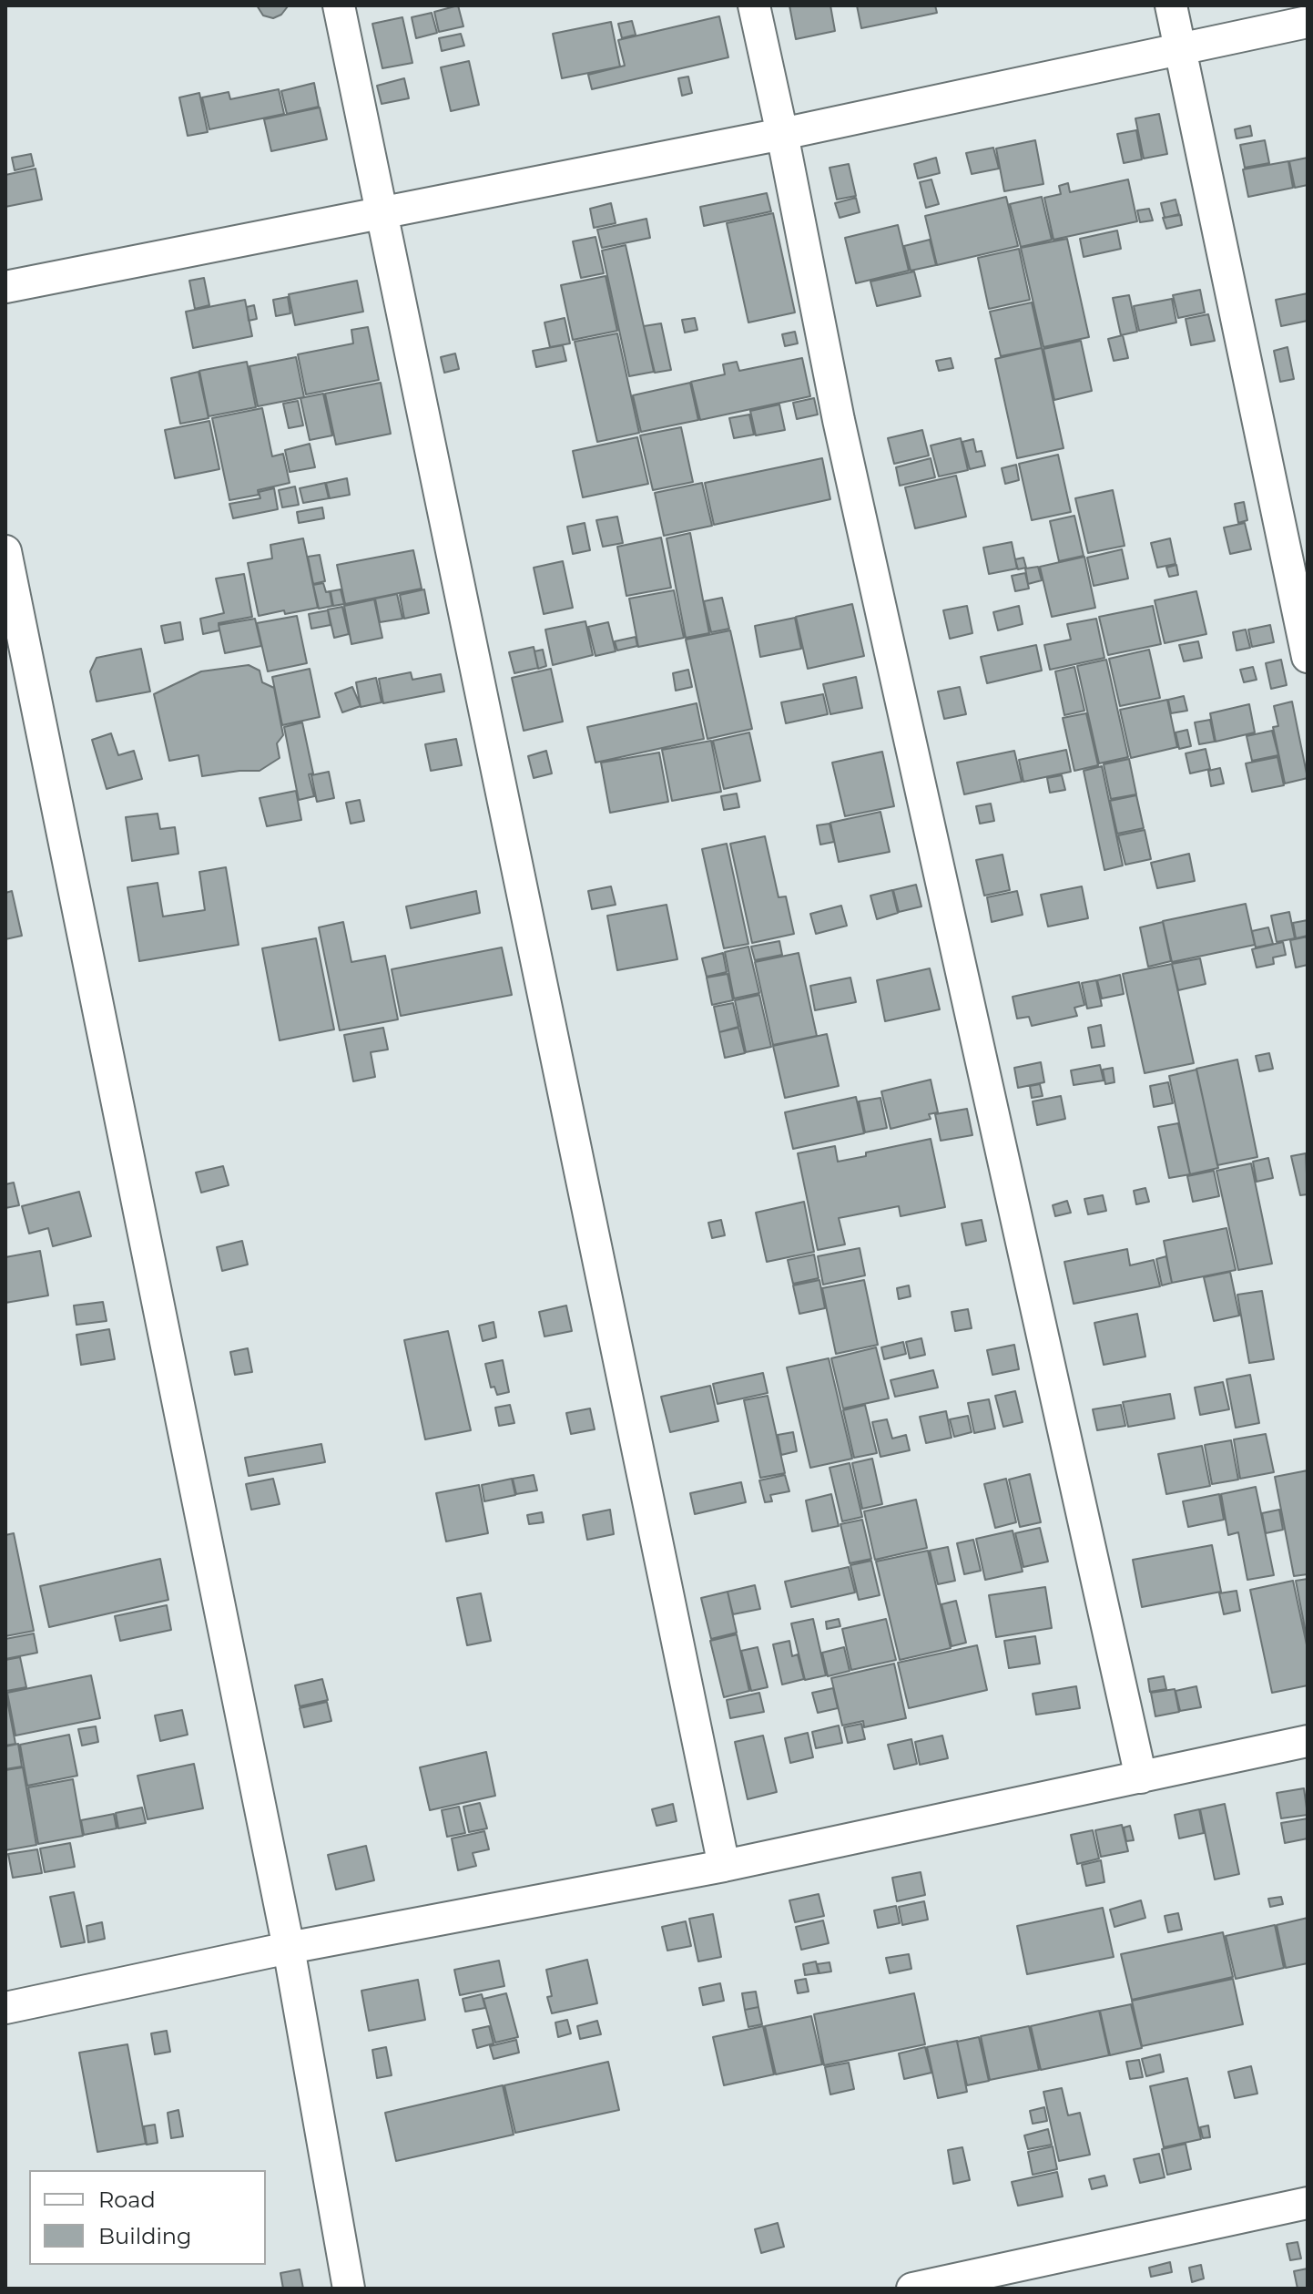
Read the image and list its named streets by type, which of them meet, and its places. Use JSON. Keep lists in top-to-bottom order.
{
  "legend": ["Road", "Building"]
}
